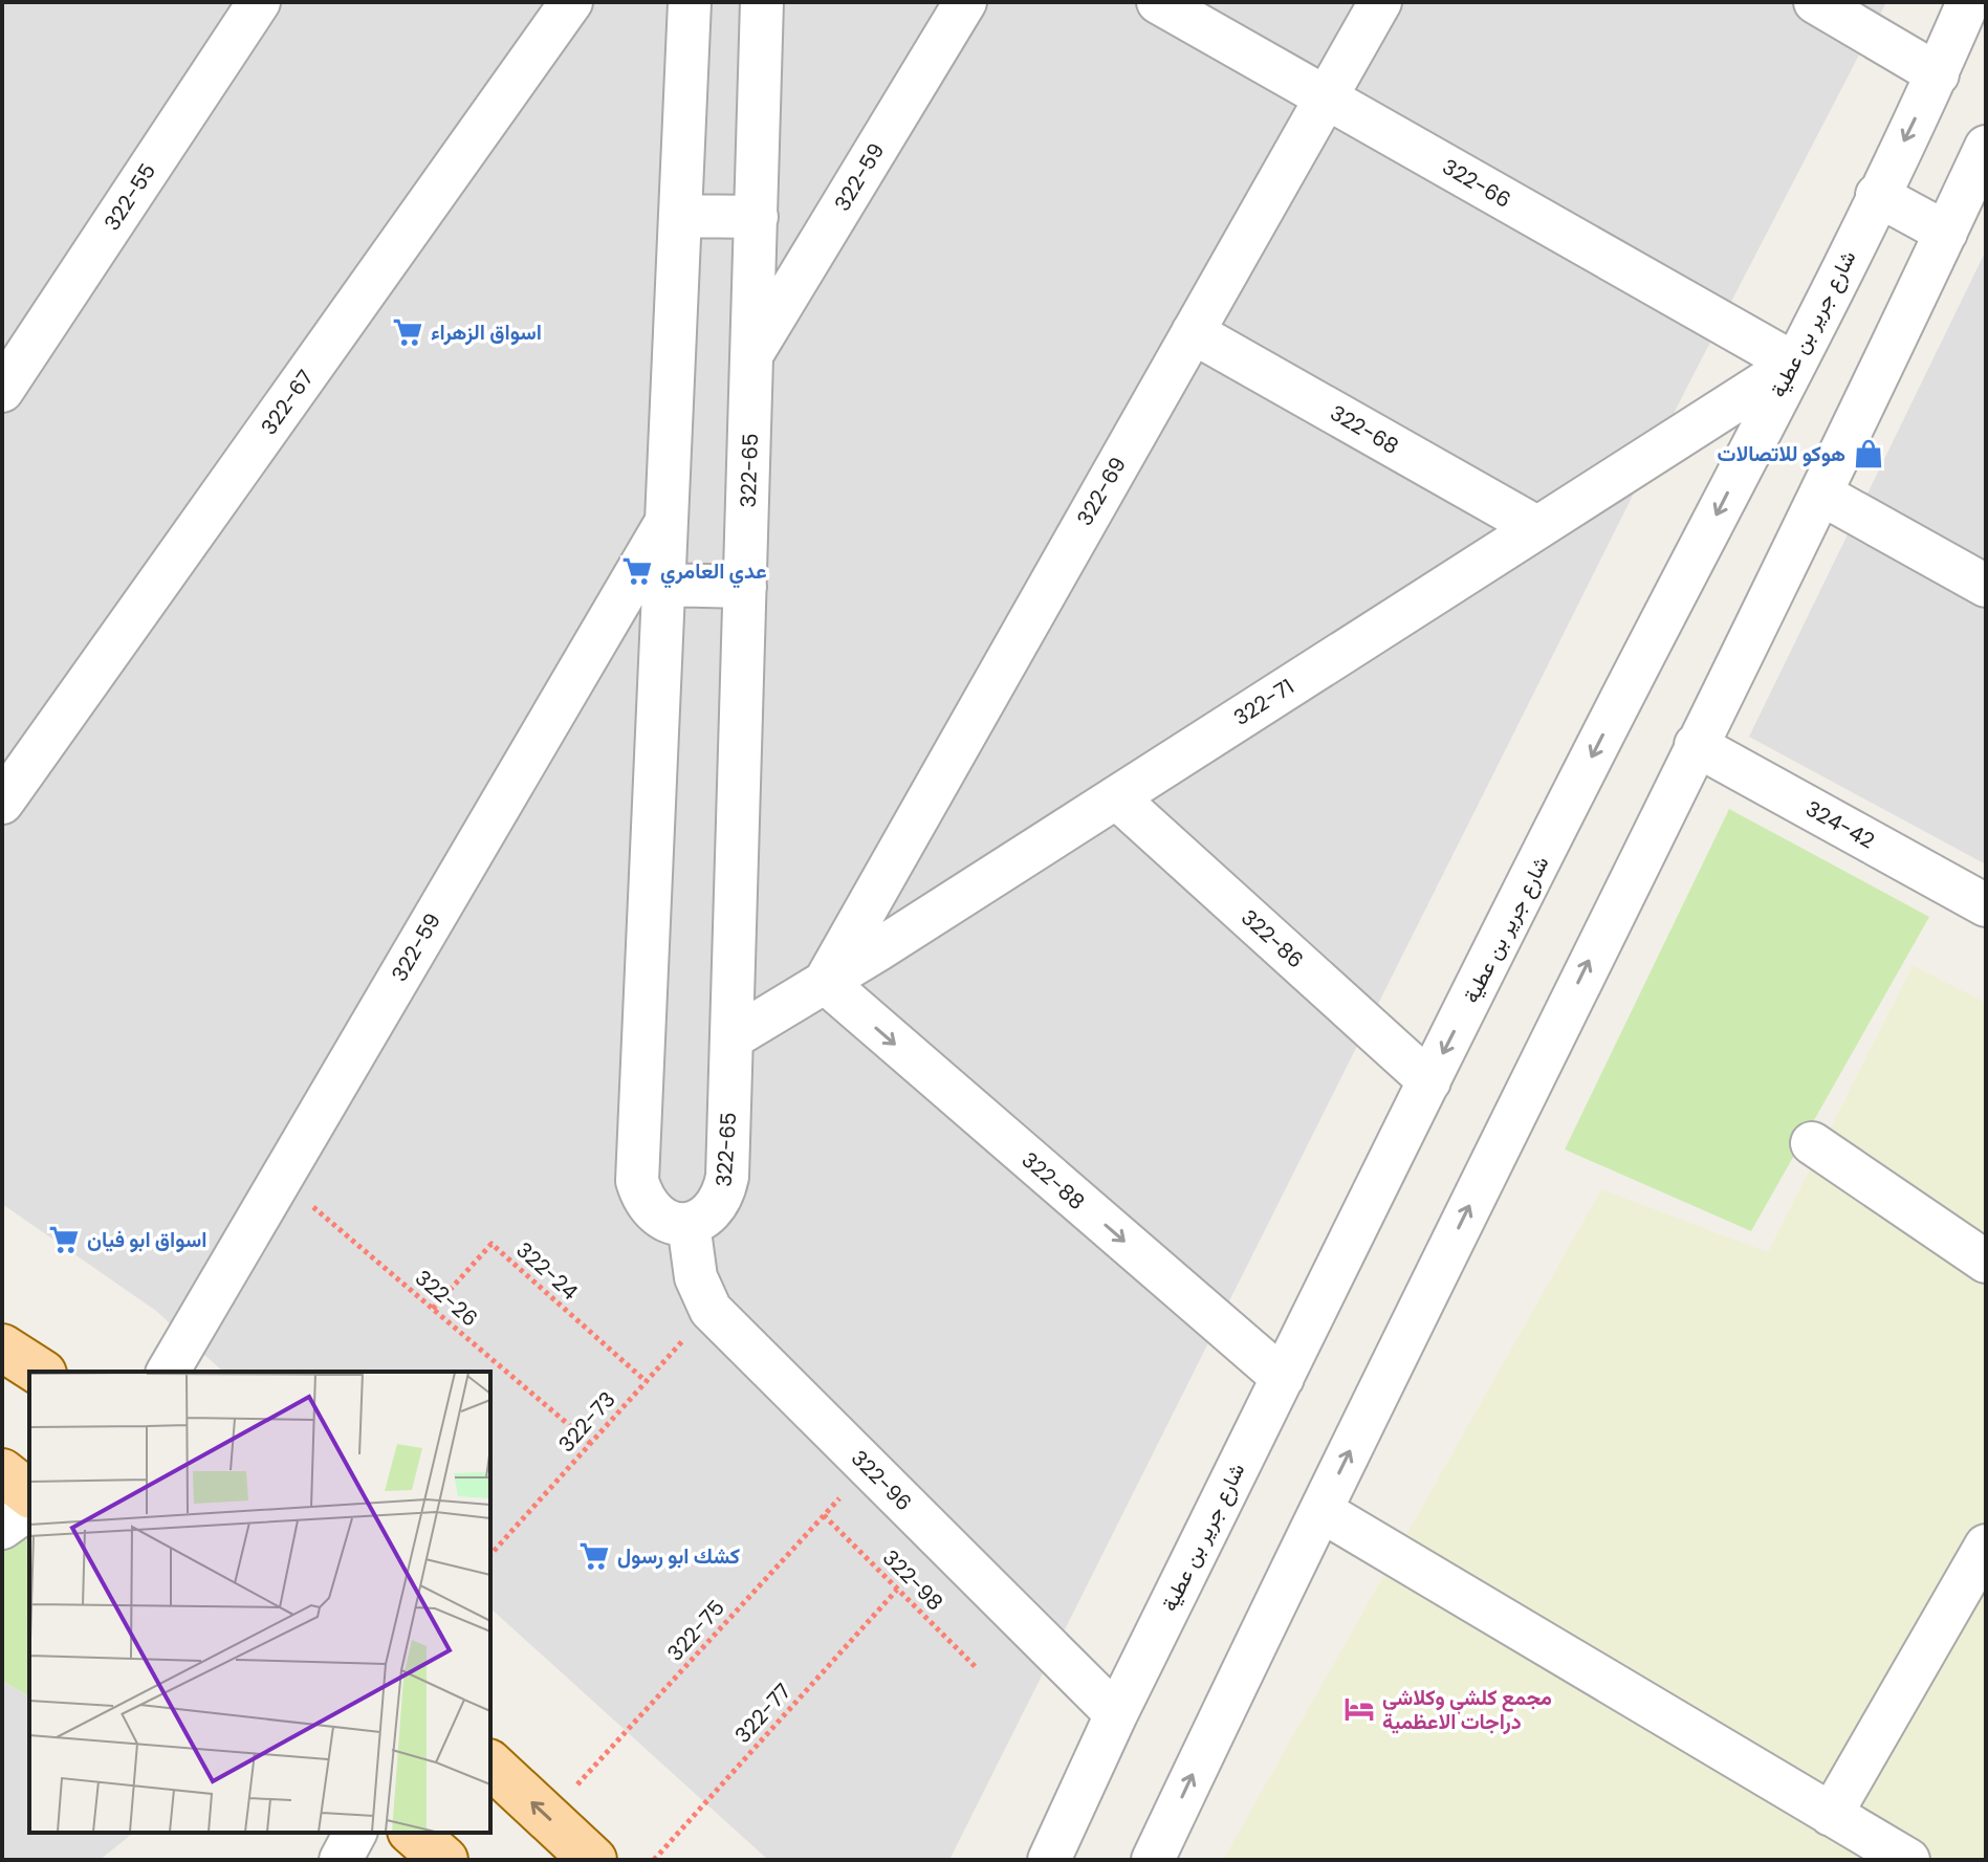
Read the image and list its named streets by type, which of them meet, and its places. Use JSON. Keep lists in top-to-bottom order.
{
  "streets": {
    "street": [
      "322-59",
      "322-66",
      "322-55",
      "شارع جرير بن عطية",
      "322-67",
      "322-68",
      "322-65",
      "322-69",
      "322-71",
      "324-42",
      "322-86",
      "322-88",
      "322-96"
    ],
    "path": [
      "322-24",
      "322-26",
      "322-73",
      "322-98",
      "322-75",
      "322-77"
    ]
  },
  "crossings": [
    ["322-59", "322-65"],
    ["322-59", "322-26"],
    ["322-66", "شارع جرير بن عطية"],
    ["322-66", "322-69"],
    ["322-66", "322-71"],
    ["شارع جرير بن عطية", "322-71"],
    ["شارع جرير بن عطية", "322-86"],
    ["شارع جرير بن عطية", "322-88"],
    ["شارع جرير بن عطية", "322-96"],
    ["322-68", "322-69"],
    ["322-68", "322-71"],
    ["322-65", "322-71"],
    ["322-65", "322-96"],
    ["322-69", "322-71"],
    ["322-69", "322-88"],
    ["322-71", "322-86"],
    ["322-71", "322-88"],
    ["322-24", "322-26"],
    ["322-24", "322-73"],
    ["322-26", "322-73"],
    ["322-73", "322-96"],
    ["322-96", "322-75"],
    ["322-98", "322-75"],
    ["322-98", "322-77"]
  ],
  "one_way": ["322-88"],
  "places": {
    "supermarket": [
      "اسواق الزهراء",
      "عدي العامري",
      "اسواق ابو فيان",
      "كشك ابو رسول"
    ],
    "shop": ["هوكو للاتصالات"],
    "hotel": ["مجمع كلشي وكلاشي دراجات الاعظمية"]
  }
}
